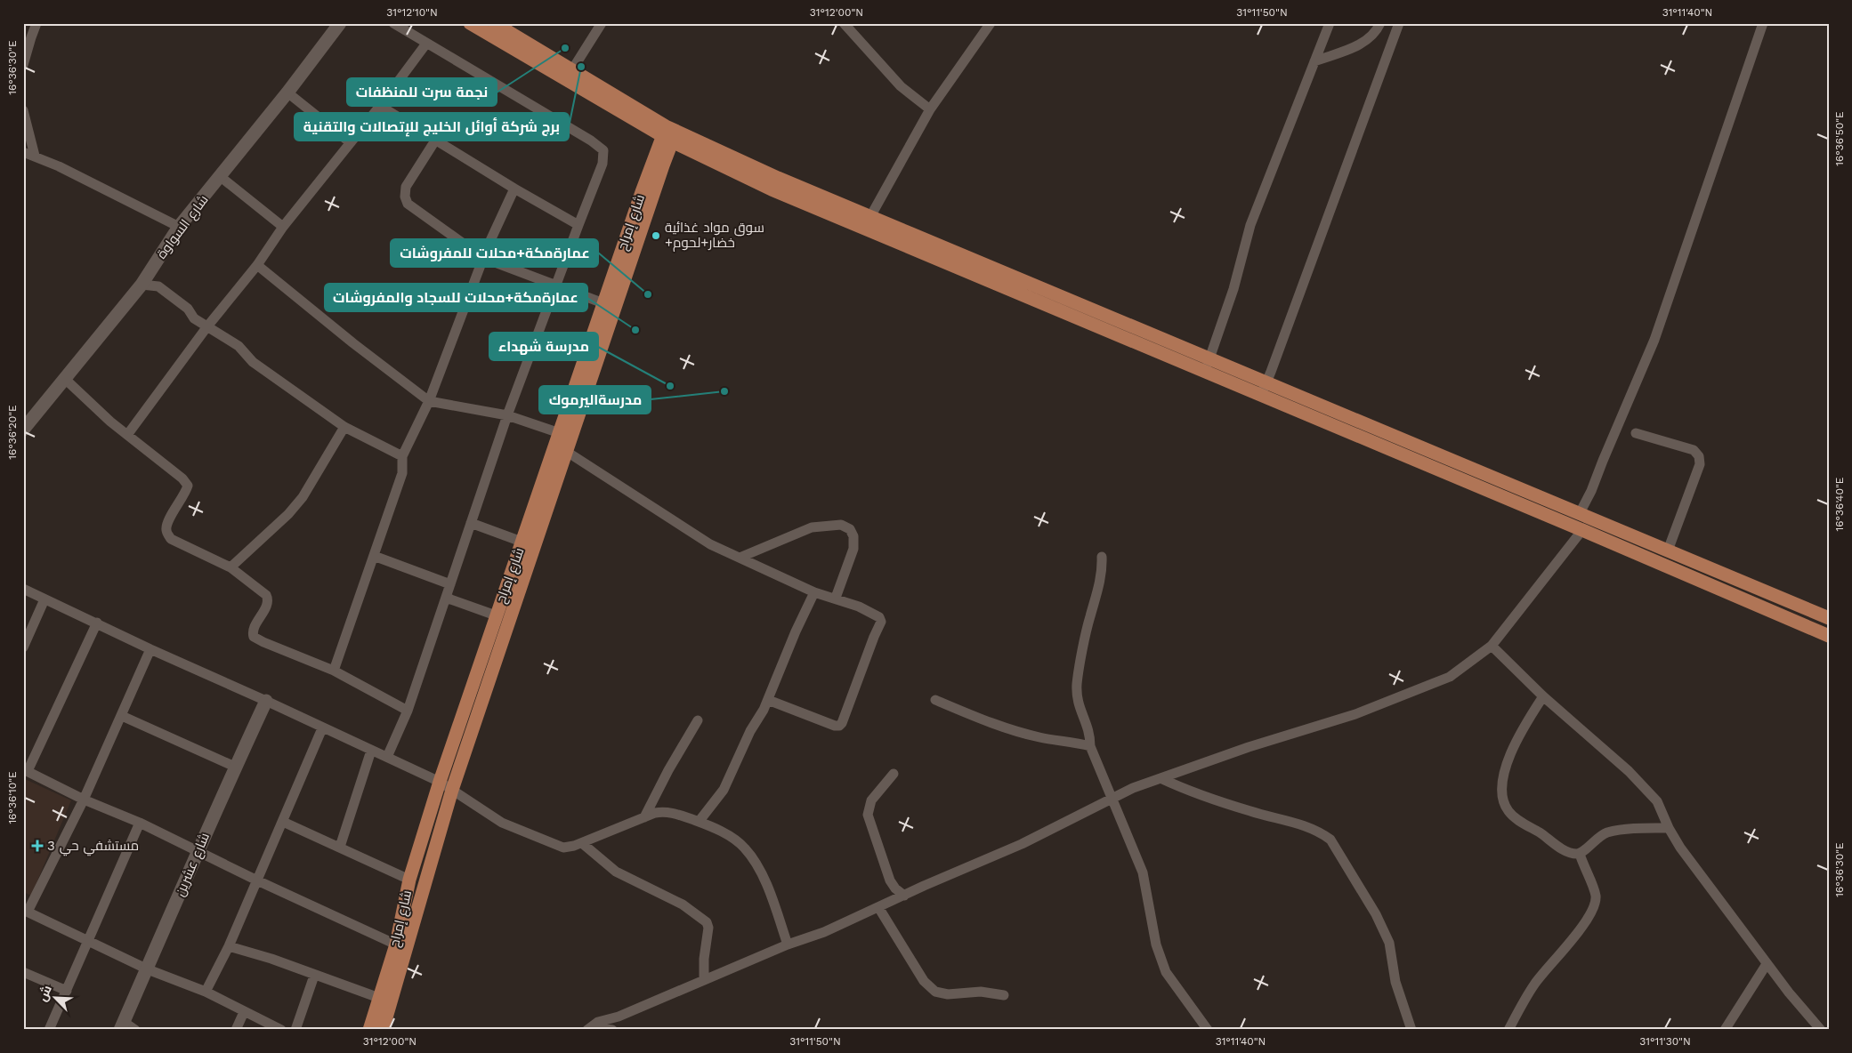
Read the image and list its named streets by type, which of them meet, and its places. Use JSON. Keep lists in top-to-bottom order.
{
  "streets": {
    "main road": ["شارع إمراح"],
    "street": ["شارع السواوة", "شارع عشرين"]
  },
  "places": {
    "other": [
      "نجمة سرت للمنظفات",
      "برج شركة أوائل الخليج للإتصالات والتقنية",
      "سوق مواد غذائية +خضار+لحوم",
      "عمارةمكة+محلات للمفروشات",
      "عمارةمكة+محلات للسجاد والمفروشات",
      "مدرسة شهداء",
      "مدرسةاليرموك"
    ],
    "health": ["مستشفي حي 3"]
  },
  "north": "top left",
  "coordinates": [
    "31°12'10\"N",
    "31°12'00\"N",
    "31°11'50\"N",
    "31°11'40\"N",
    "16°36'30\"E",
    "16°36'50\"E",
    "16°36'20\"E",
    "16°36'40\"E",
    "16°36'10\"E",
    "31°11'30\"N"
  ]
}
